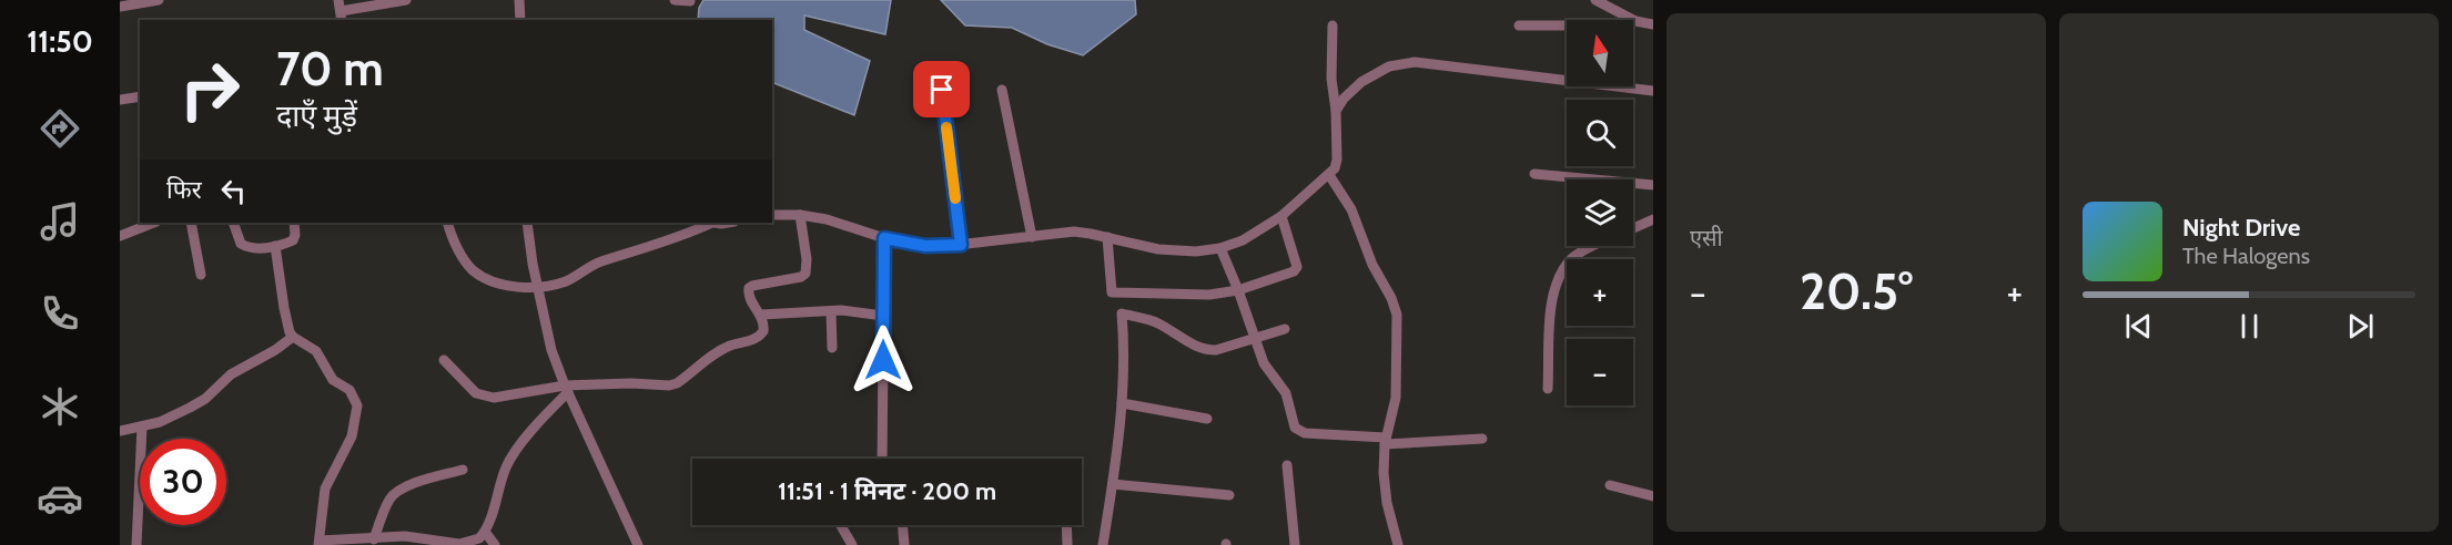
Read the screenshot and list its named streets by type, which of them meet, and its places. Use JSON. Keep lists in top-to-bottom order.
{
  "north": "top",
  "page": {
    "tabs": "11:50",
    "tile": "एसी",
    "map_buttons": ["+", "−"],
    "turn": ["70 m", "दाएँ मुड़ें"],
    "then": "फिर",
    "song": ["Night Drive", "The Halogens"],
    "heat": ["−", "20.5°", "+"],
    "limit": "30",
    "trip": "11:51 · 1 मिनट · 200 m"
  }
}
